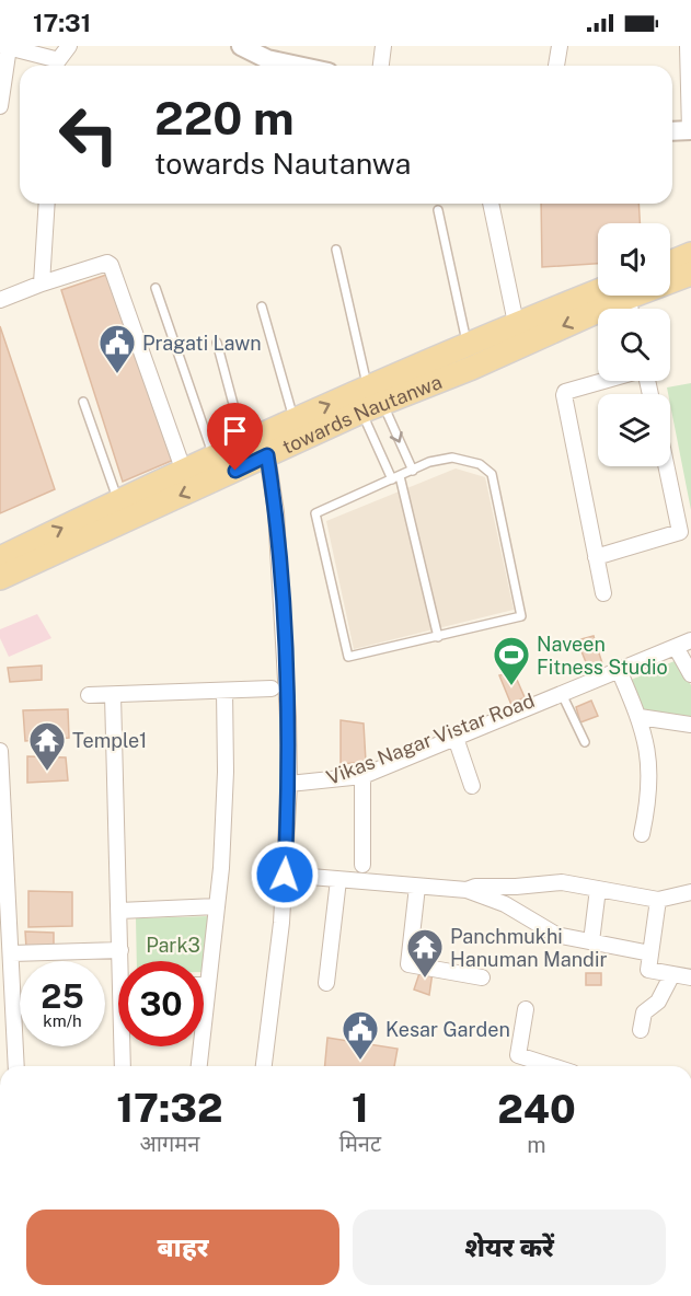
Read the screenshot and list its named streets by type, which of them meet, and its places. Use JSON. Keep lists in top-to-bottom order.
{
  "streets": {
    "main road": ["towards Nautanwa"],
    "street": ["Vikas Nagar Vistar Road"]
  },
  "parks": ["Park3"],
  "places": {
    "public building": ["Pragati Lawn", "Kesar Garden"],
    "sports": ["Naveen Fitness Studio"],
    "temple": ["Temple1", "Panchmukhi Hanuman Mandir"]
  },
  "page": {
    "status": "17:31",
    "turn": ["220 m", "towards Nautanwa"],
    "speed": "25 km/h",
    "limit": "30",
    "eta": [
      "17:32",
      "आगमन",
      "1",
      "मिनट",
      "240",
      "m"
    ],
    "buttons": ["बाहर", "शेयर करें"]
  }
}
